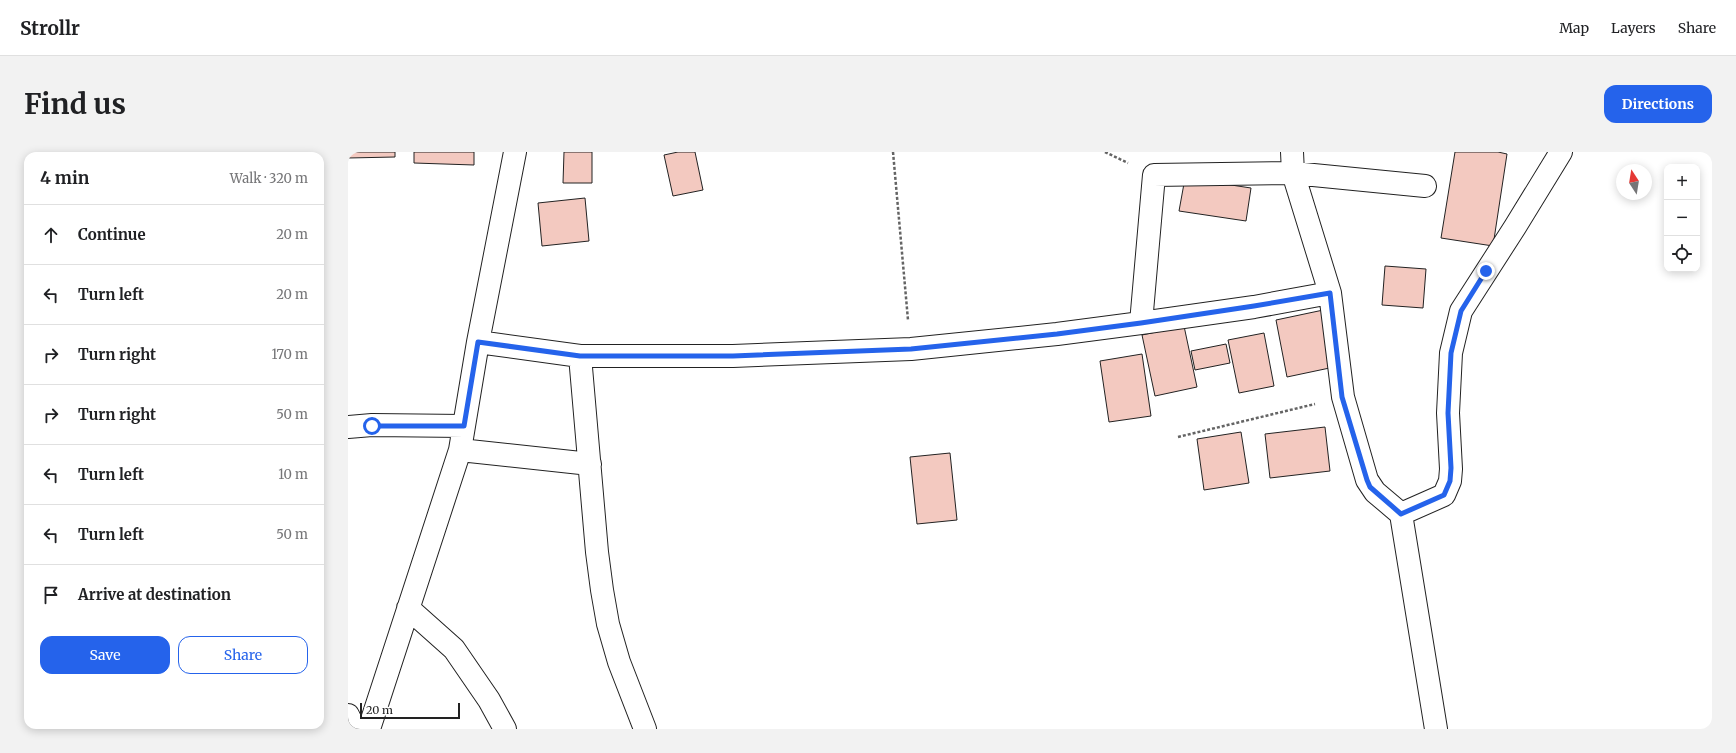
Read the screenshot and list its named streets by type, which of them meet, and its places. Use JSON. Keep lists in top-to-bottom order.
{
  "scale_bar": "20 m",
  "north": "top",
  "page": {
    "header": "Strollr",
    "nav": ["Map", "Layers", "Share"],
    "buttons": [
      "Directions",
      ["Save", "Share"]
    ],
    "title": "Find us",
    "heading": ["4 min", "Walk · 320 m"],
    "map_buttons": ["+", "−"],
    "list": [
      ["Continue", "20 m"],
      ["Turn left", "20 m"],
      ["Turn right", "170 m"],
      ["Turn right", "50 m"],
      ["Turn left", "10 m"],
      ["Turn left", "50 m"],
      "Arrive at destination"
    ],
    "scale": "20 m"
  }
}
